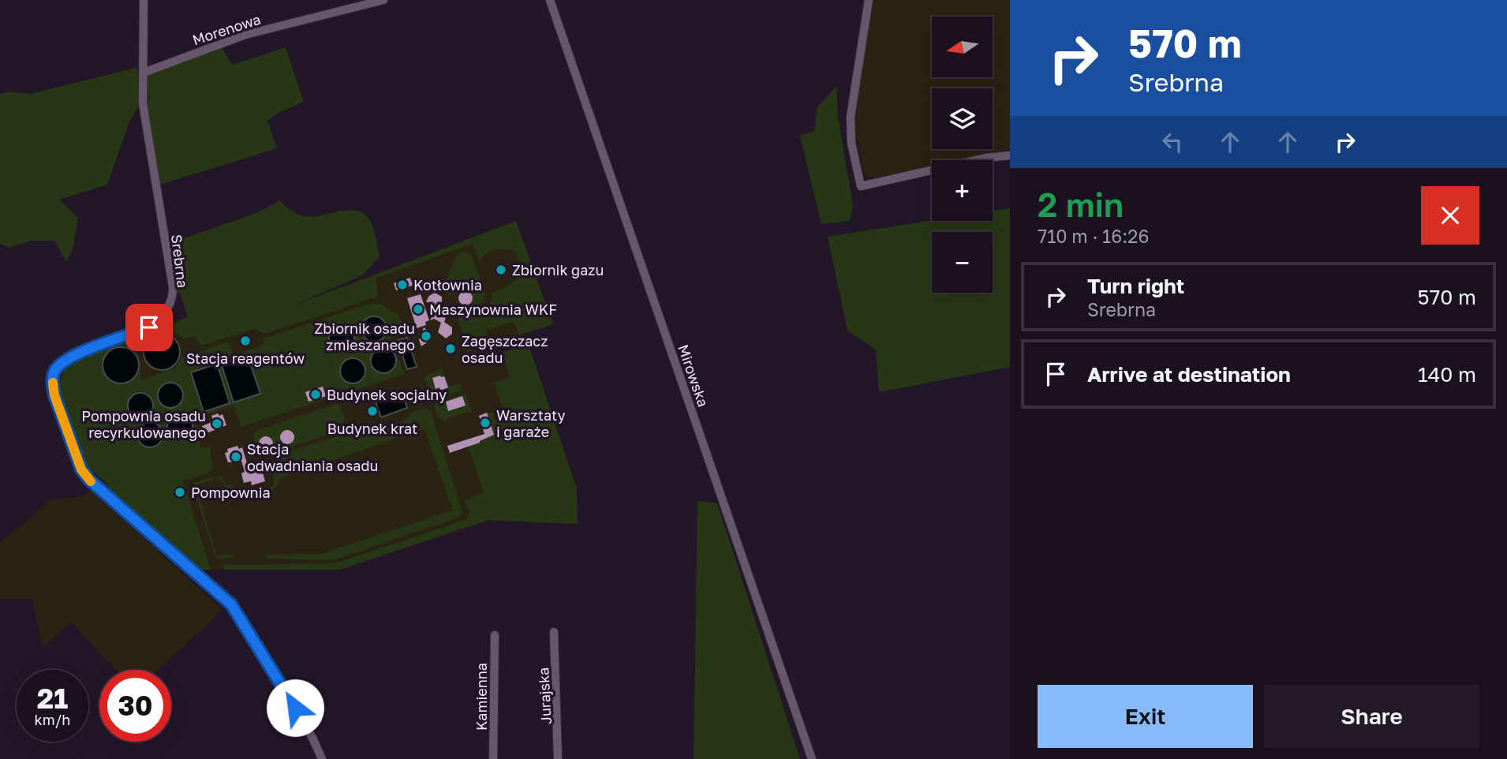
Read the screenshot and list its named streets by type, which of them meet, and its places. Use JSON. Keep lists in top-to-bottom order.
{
  "streets": {
    "street": [
      "Morenowa",
      "Srebrna",
      "Mirowska",
      "Jurajska",
      "Kamienna"
    ]
  },
  "crossings": [
    ["Morenowa", "Srebrna"]
  ],
  "places": [
    "Zbiornik gazu",
    "Kotłownia",
    "Maszynownia WKF",
    "Zbiornik osadu zmieszanego",
    "Stacja reagentów",
    "Zagęszczacz osadu",
    "Budynek socjalny",
    "Budynek krat",
    "Warsztaty i garaże",
    "Pompownia osadu recyrkulowanego",
    "Stacja odwadniania osadu",
    "Pompownia"
  ],
  "north": "left",
  "page": {
    "turn": ["570 m", "Srebrna"],
    "map_buttons": ["+", "−"],
    "heading": ["2 min", "710 m · 16:26"],
    "list": [
      {
        "name": "Turn right",
        "note": "Srebrna",
        "value": "570 m"
      },
      {
        "name": "Arrive at destination",
        "value": "140 m"
      }
    ],
    "speed": "21 km/h",
    "limit": "30",
    "buttons": ["Exit", "Share"]
  }
}
